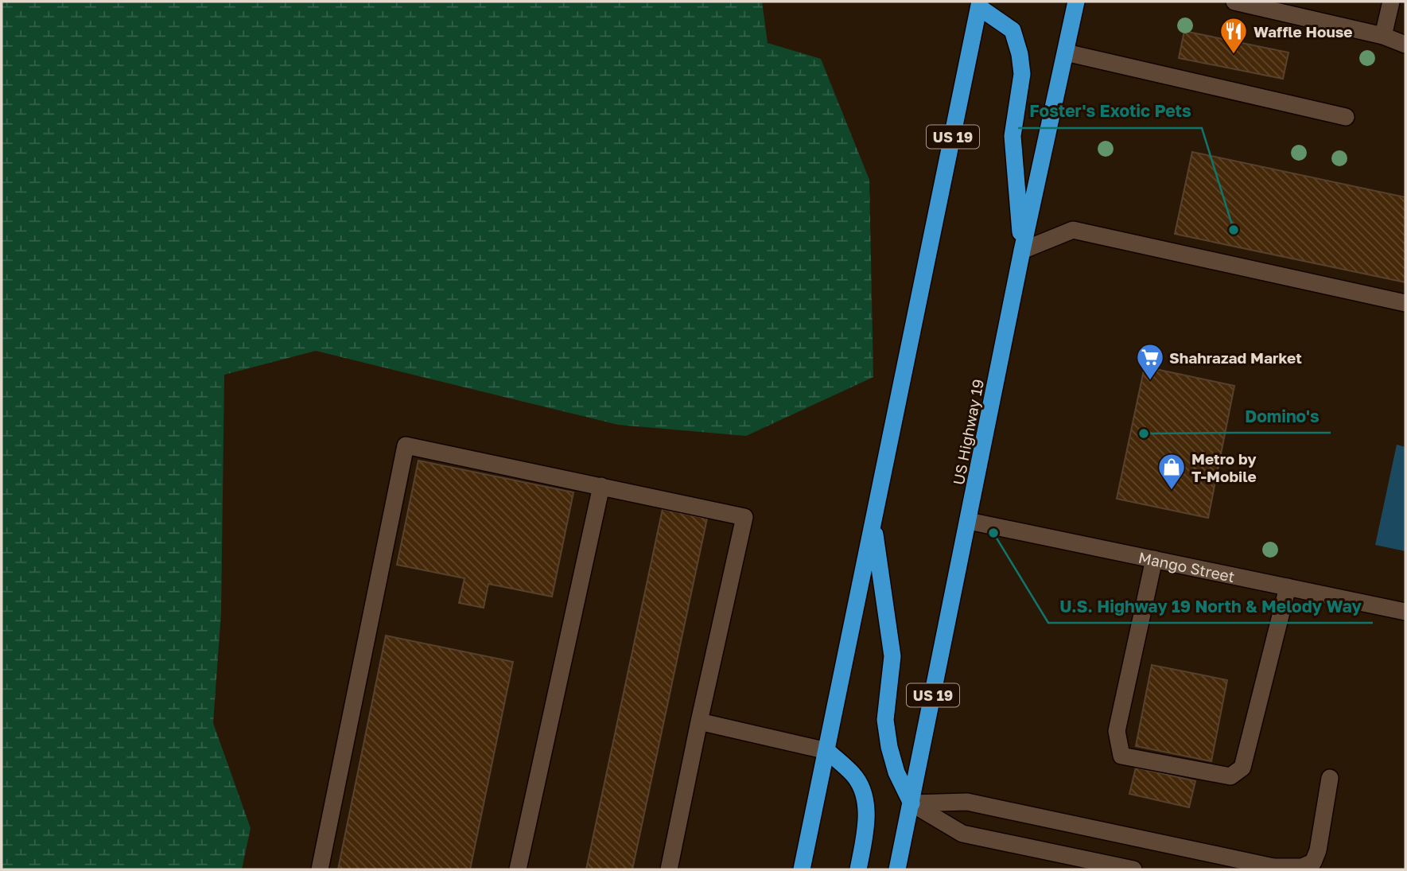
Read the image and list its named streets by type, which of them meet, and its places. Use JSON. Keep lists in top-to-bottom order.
{
  "streets": {
    "highway": ["US 19", "US Highway 19"],
    "street": ["Mango Street"]
  },
  "crossings": [
    ["US Highway 19", "Mango Street"]
  ],
  "places": {
    "restaurant": ["Waffle House"],
    "other": ["Foster's Exotic Pets", "Domino's", "U.S. Highway 19 North & Melody Way"],
    "supermarket": ["Shahrazad Market"],
    "shop": ["Metro by T-Mobile"]
  }
}
